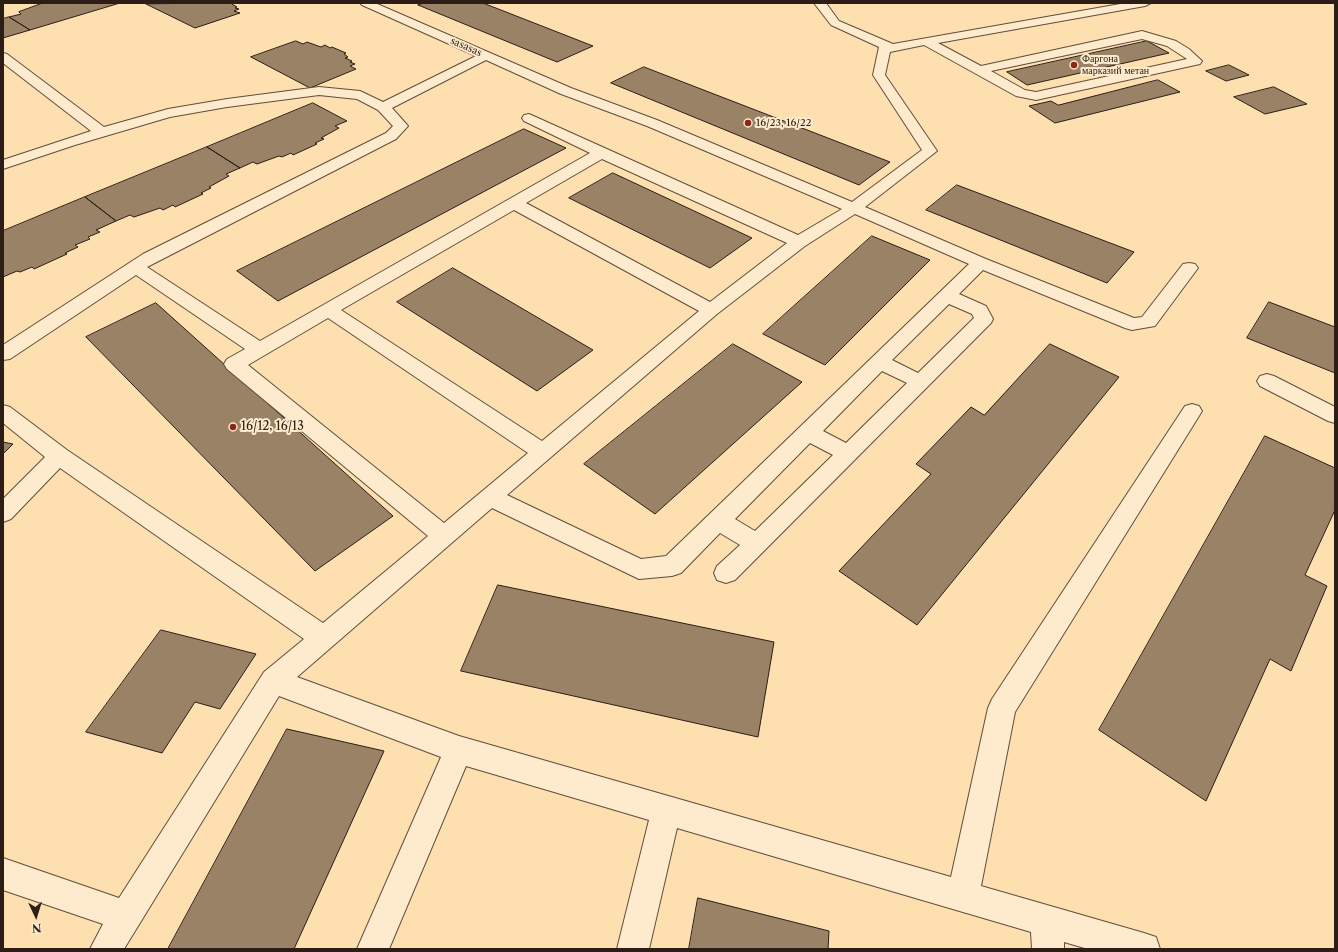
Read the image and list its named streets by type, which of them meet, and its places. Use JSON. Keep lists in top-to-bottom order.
{
  "streets": {
    "lane": ["sasasas"]
  },
  "places": ["Фаргона марказий метан", "16/23, 16/22", "16/12, 16/13"],
  "north": "bottom"
}
